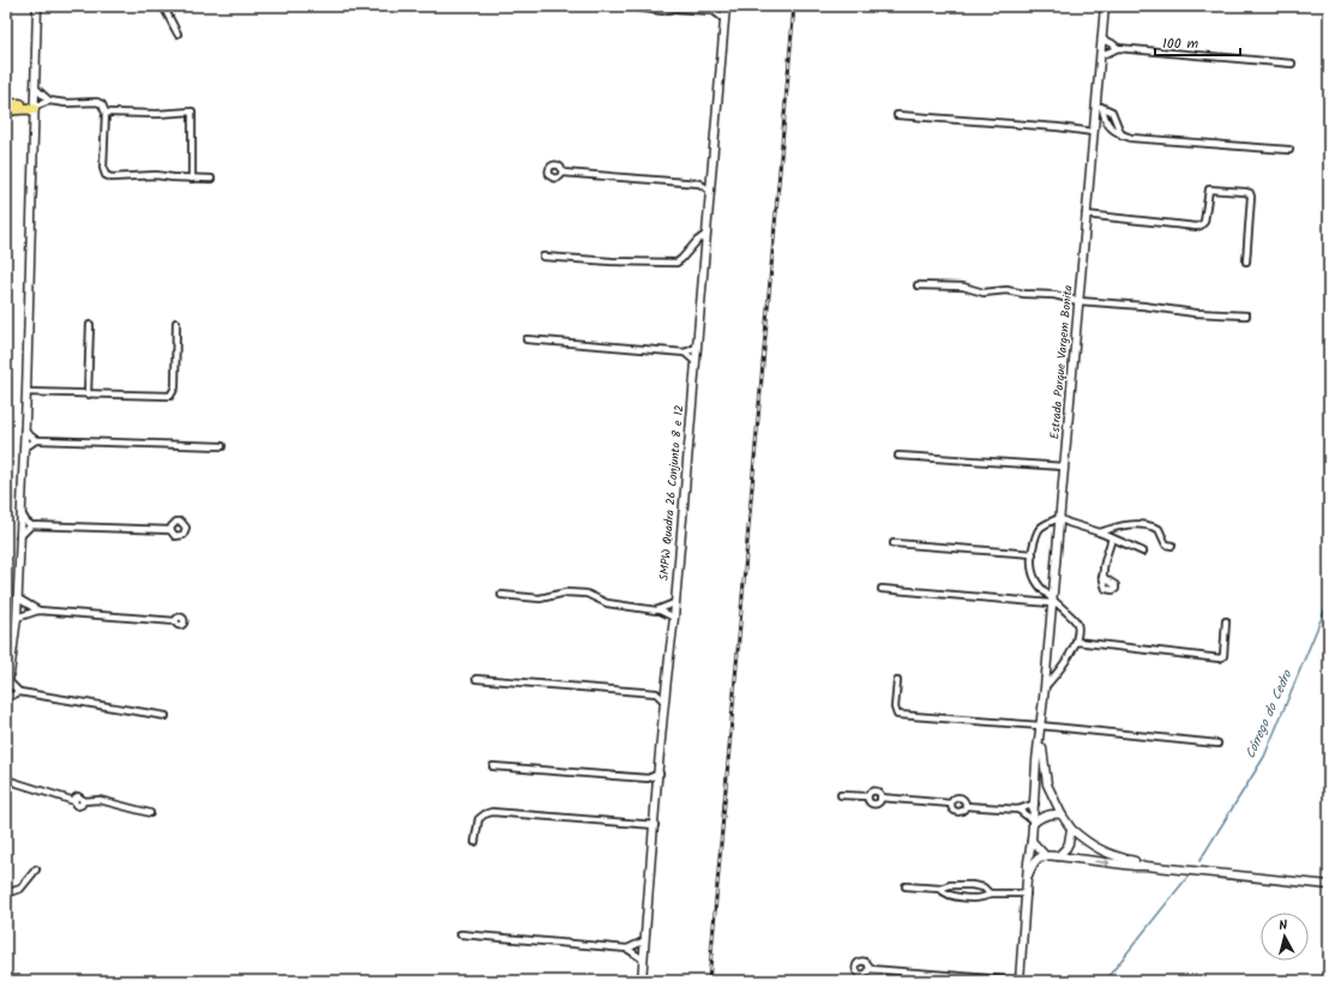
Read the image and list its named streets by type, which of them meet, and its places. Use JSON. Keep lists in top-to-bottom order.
{
  "streets": {
    "street": ["Estrada Parque Vargem Bonita", "SMPW Quadra 26 Conjunto 8 e 12"]
  },
  "water": ["Córrego do Cedro"],
  "scale_bar": "100 m",
  "north": "top"
}
